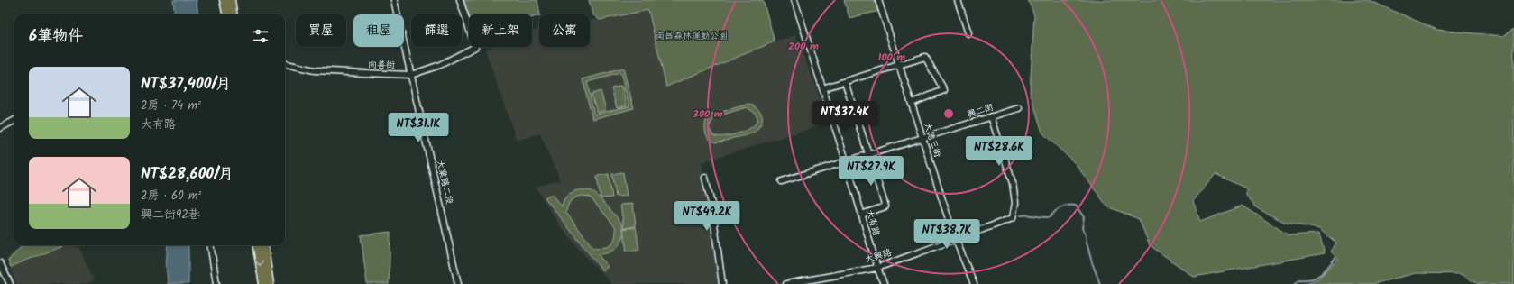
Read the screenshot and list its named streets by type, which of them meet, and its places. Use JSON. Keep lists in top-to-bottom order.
{
  "streets": {
    "street": [
      "向善街",
      "興二街",
      "大德三街",
      "大業路二段",
      "大有路",
      "大興路"
    ]
  },
  "crossings": [
    ["向善街", "大業路二段"],
    ["興二街", "大德三街"],
    ["興二街", "大有路"],
    ["興二街", "大興路"],
    ["大德三街", "大興路"],
    ["大有路", "大興路"]
  ],
  "parks": ["南昌森林運動公園"],
  "page": {
    "chip": [
      "買屋",
      "租屋",
      "篩選",
      "新上架",
      "公寓"
    ],
    "heading": "6筆物件",
    "list": [
      {
        "name": "NT$37,400/月",
        "note": "2房 · 74 m² · 大有路"
      },
      {
        "name": "NT$28,600/月",
        "note": "2房 · 60 m² · 興二街92巷"
      }
    ],
    "price": [
      "NT$37.4K",
      "NT$31.1K",
      "NT$28.6K",
      "NT$27.9K",
      "NT$49.2K",
      "NT$38.7K"
    ]
  },
  "rings": ["200 m", "100 m", "300 m"]
}
